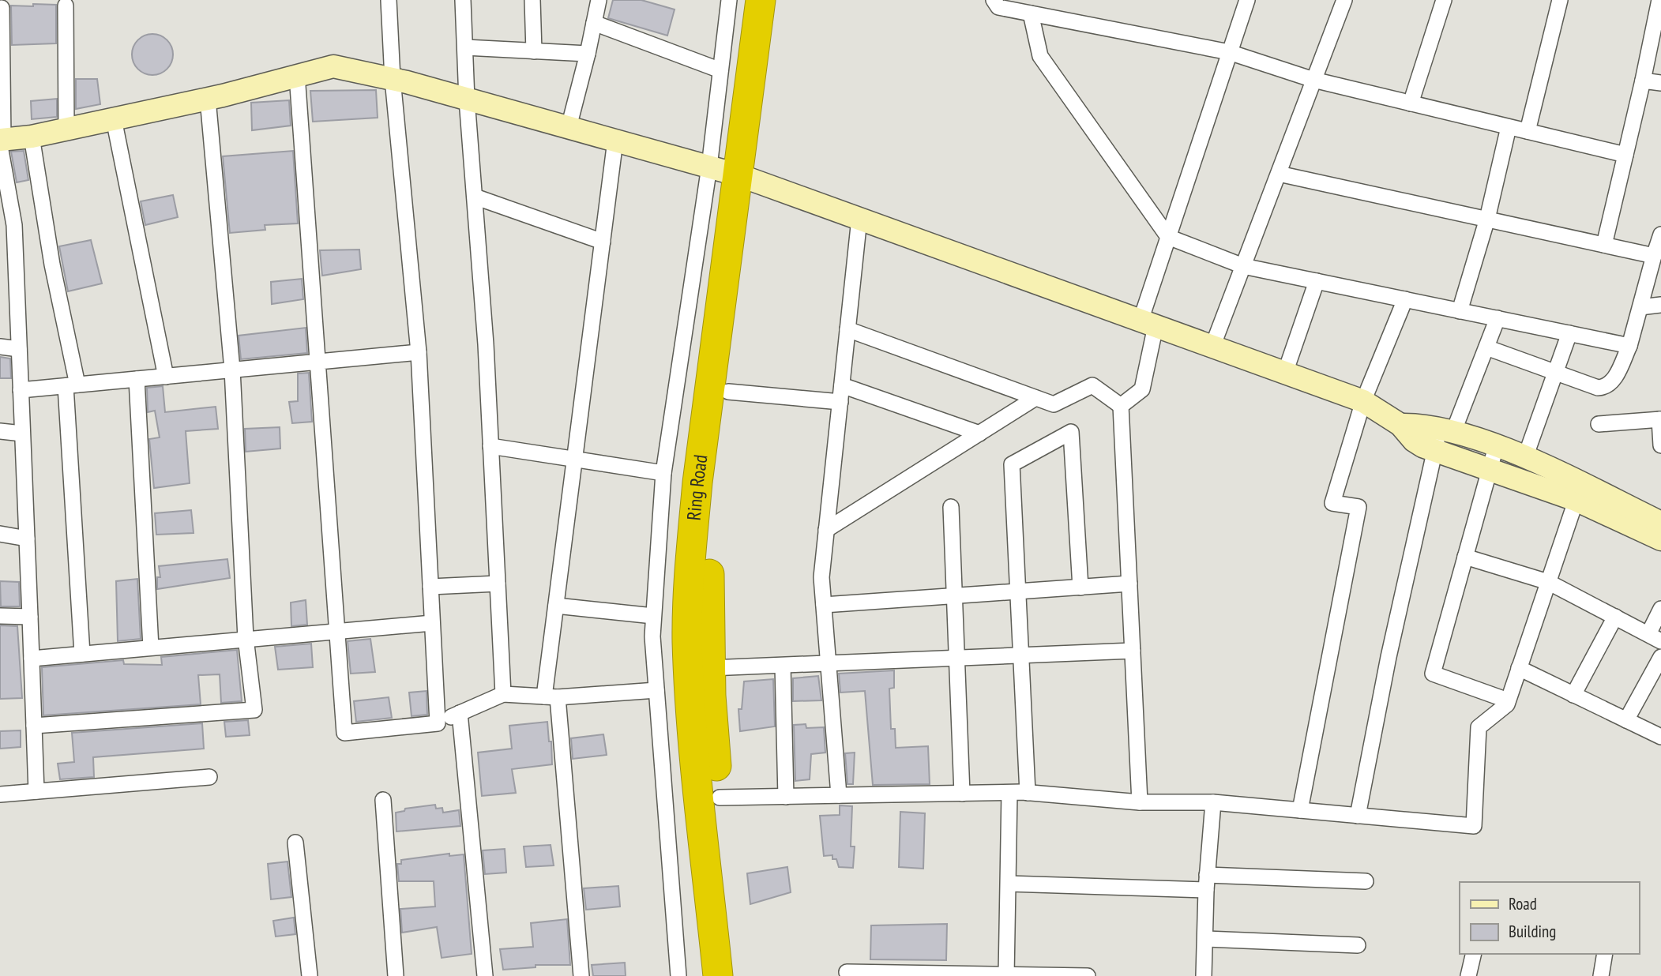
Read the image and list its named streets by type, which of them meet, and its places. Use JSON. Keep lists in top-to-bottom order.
{
  "streets": {
    "highway": ["Ring Road"]
  },
  "legend": ["Road", "Building"]
}
